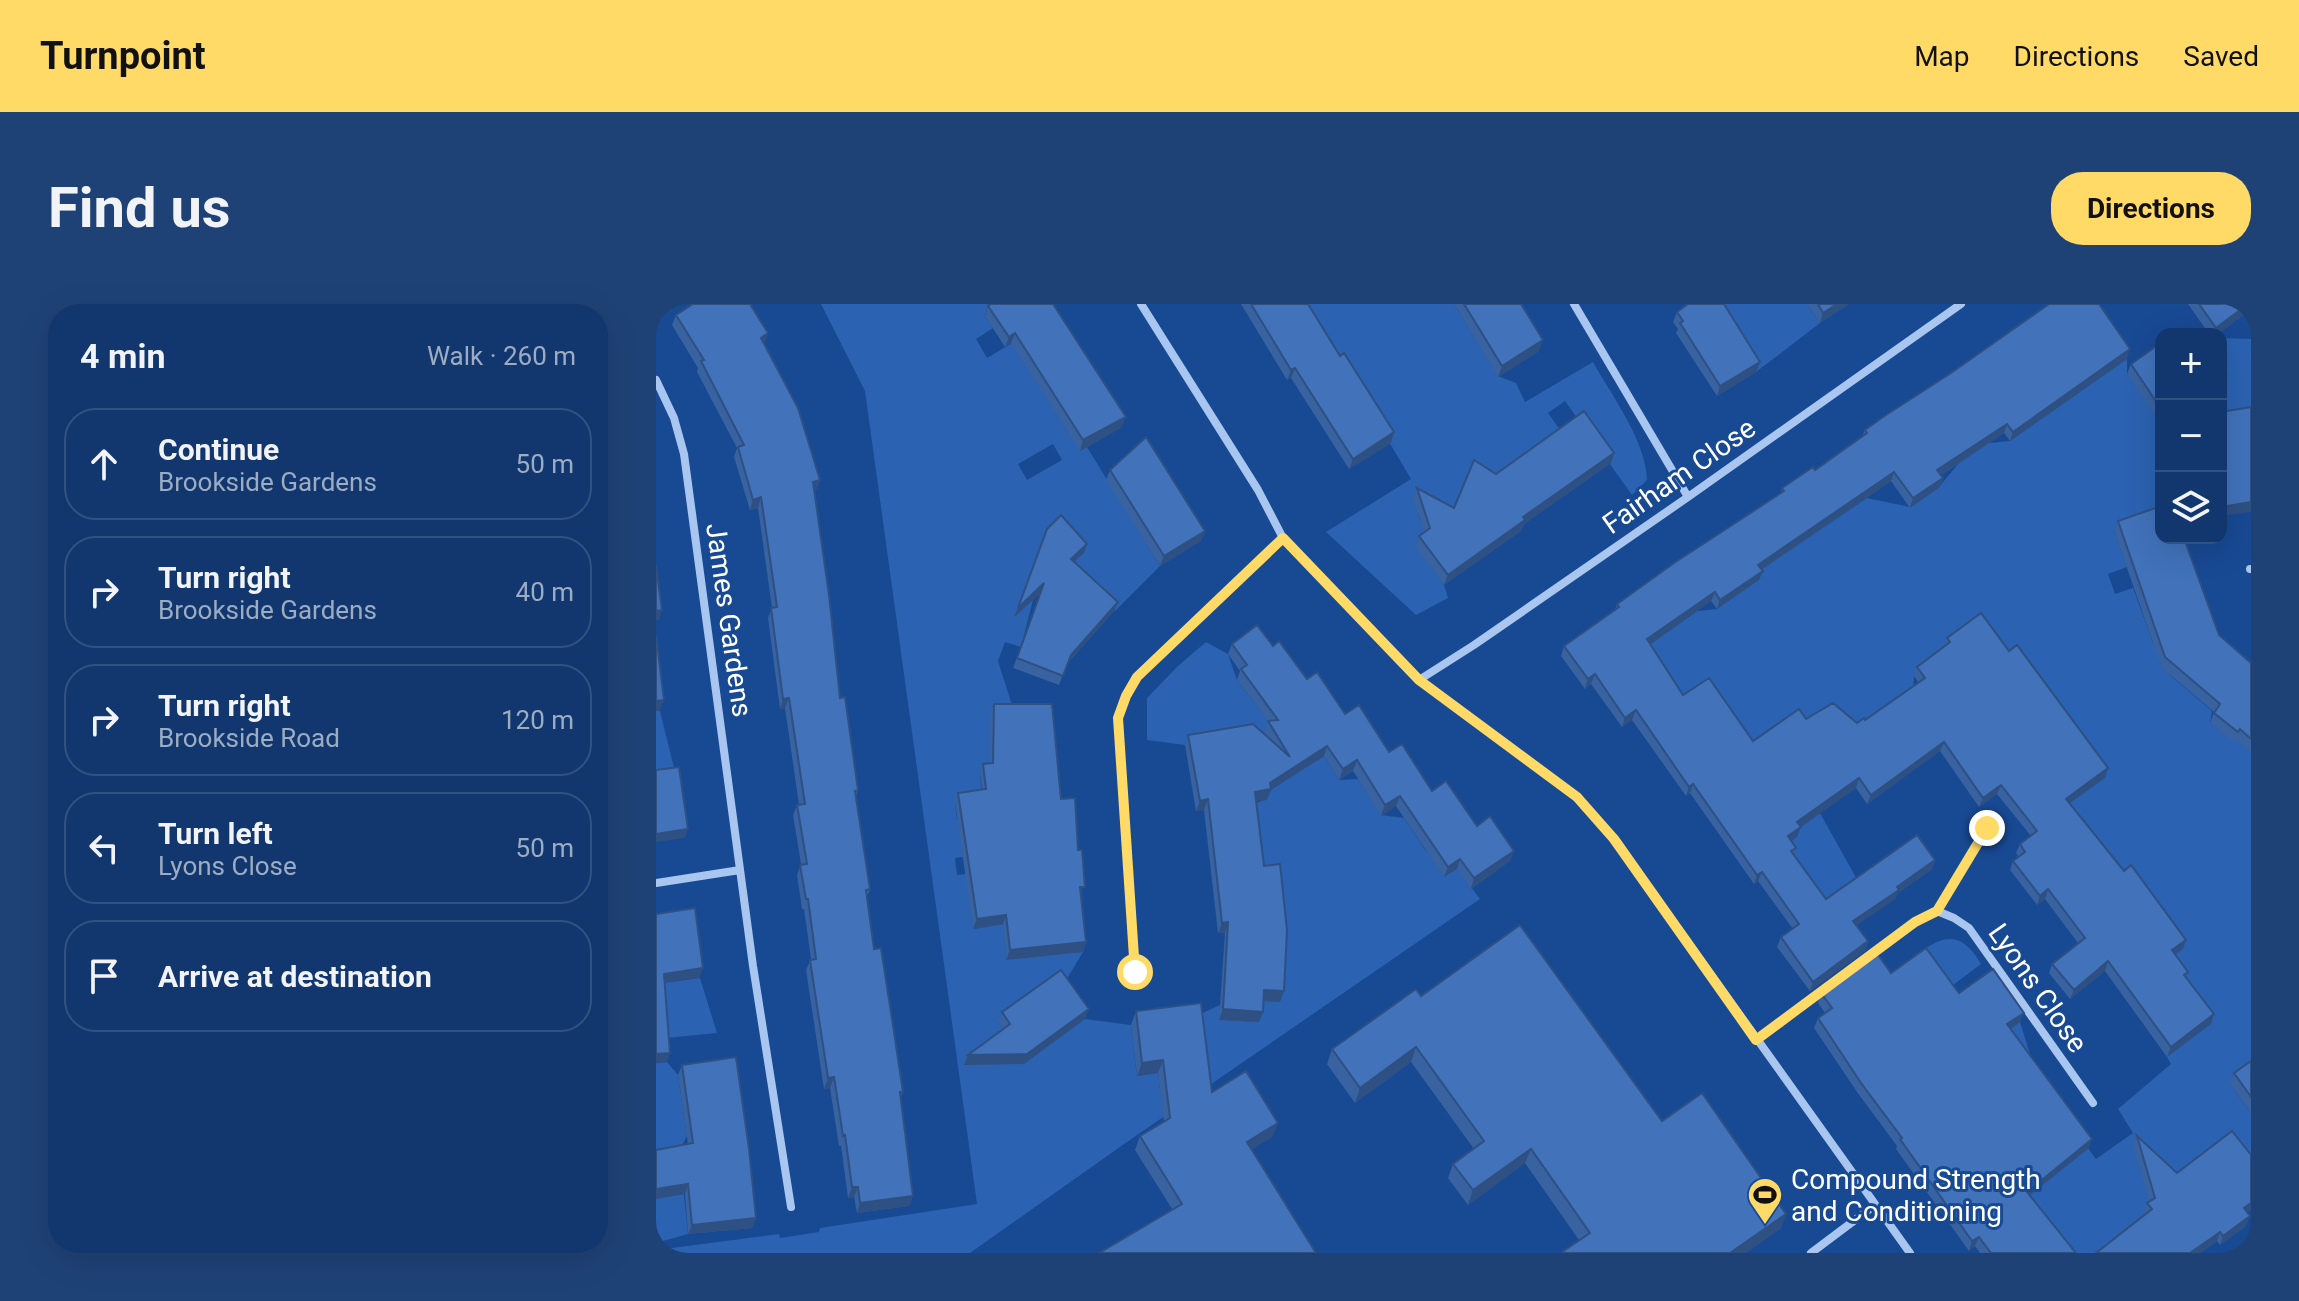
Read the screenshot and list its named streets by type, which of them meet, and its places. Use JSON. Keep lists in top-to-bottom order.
{
  "streets": {
    "street": ["Fairham Close", "James Gardens", "Lyons Close"]
  },
  "places": {
    "sports": ["Compound Strength and Conditioning"]
  },
  "page": {
    "header": "Turnpoint",
    "nav": ["Map", "Directions", "Saved"],
    "buttons": "Directions",
    "title": "Find us",
    "heading": ["4 min", "Walk · 260 m"],
    "map_buttons": ["+", "−"],
    "list": [
      ["Continue", "Brookside Gardens", "50 m"],
      ["Turn right", "Brookside Gardens", "40 m"],
      ["Turn right", "Brookside Road", "120 m"],
      ["Turn left", "Lyons Close", "50 m"],
      "Arrive at destination"
    ]
  }
}
